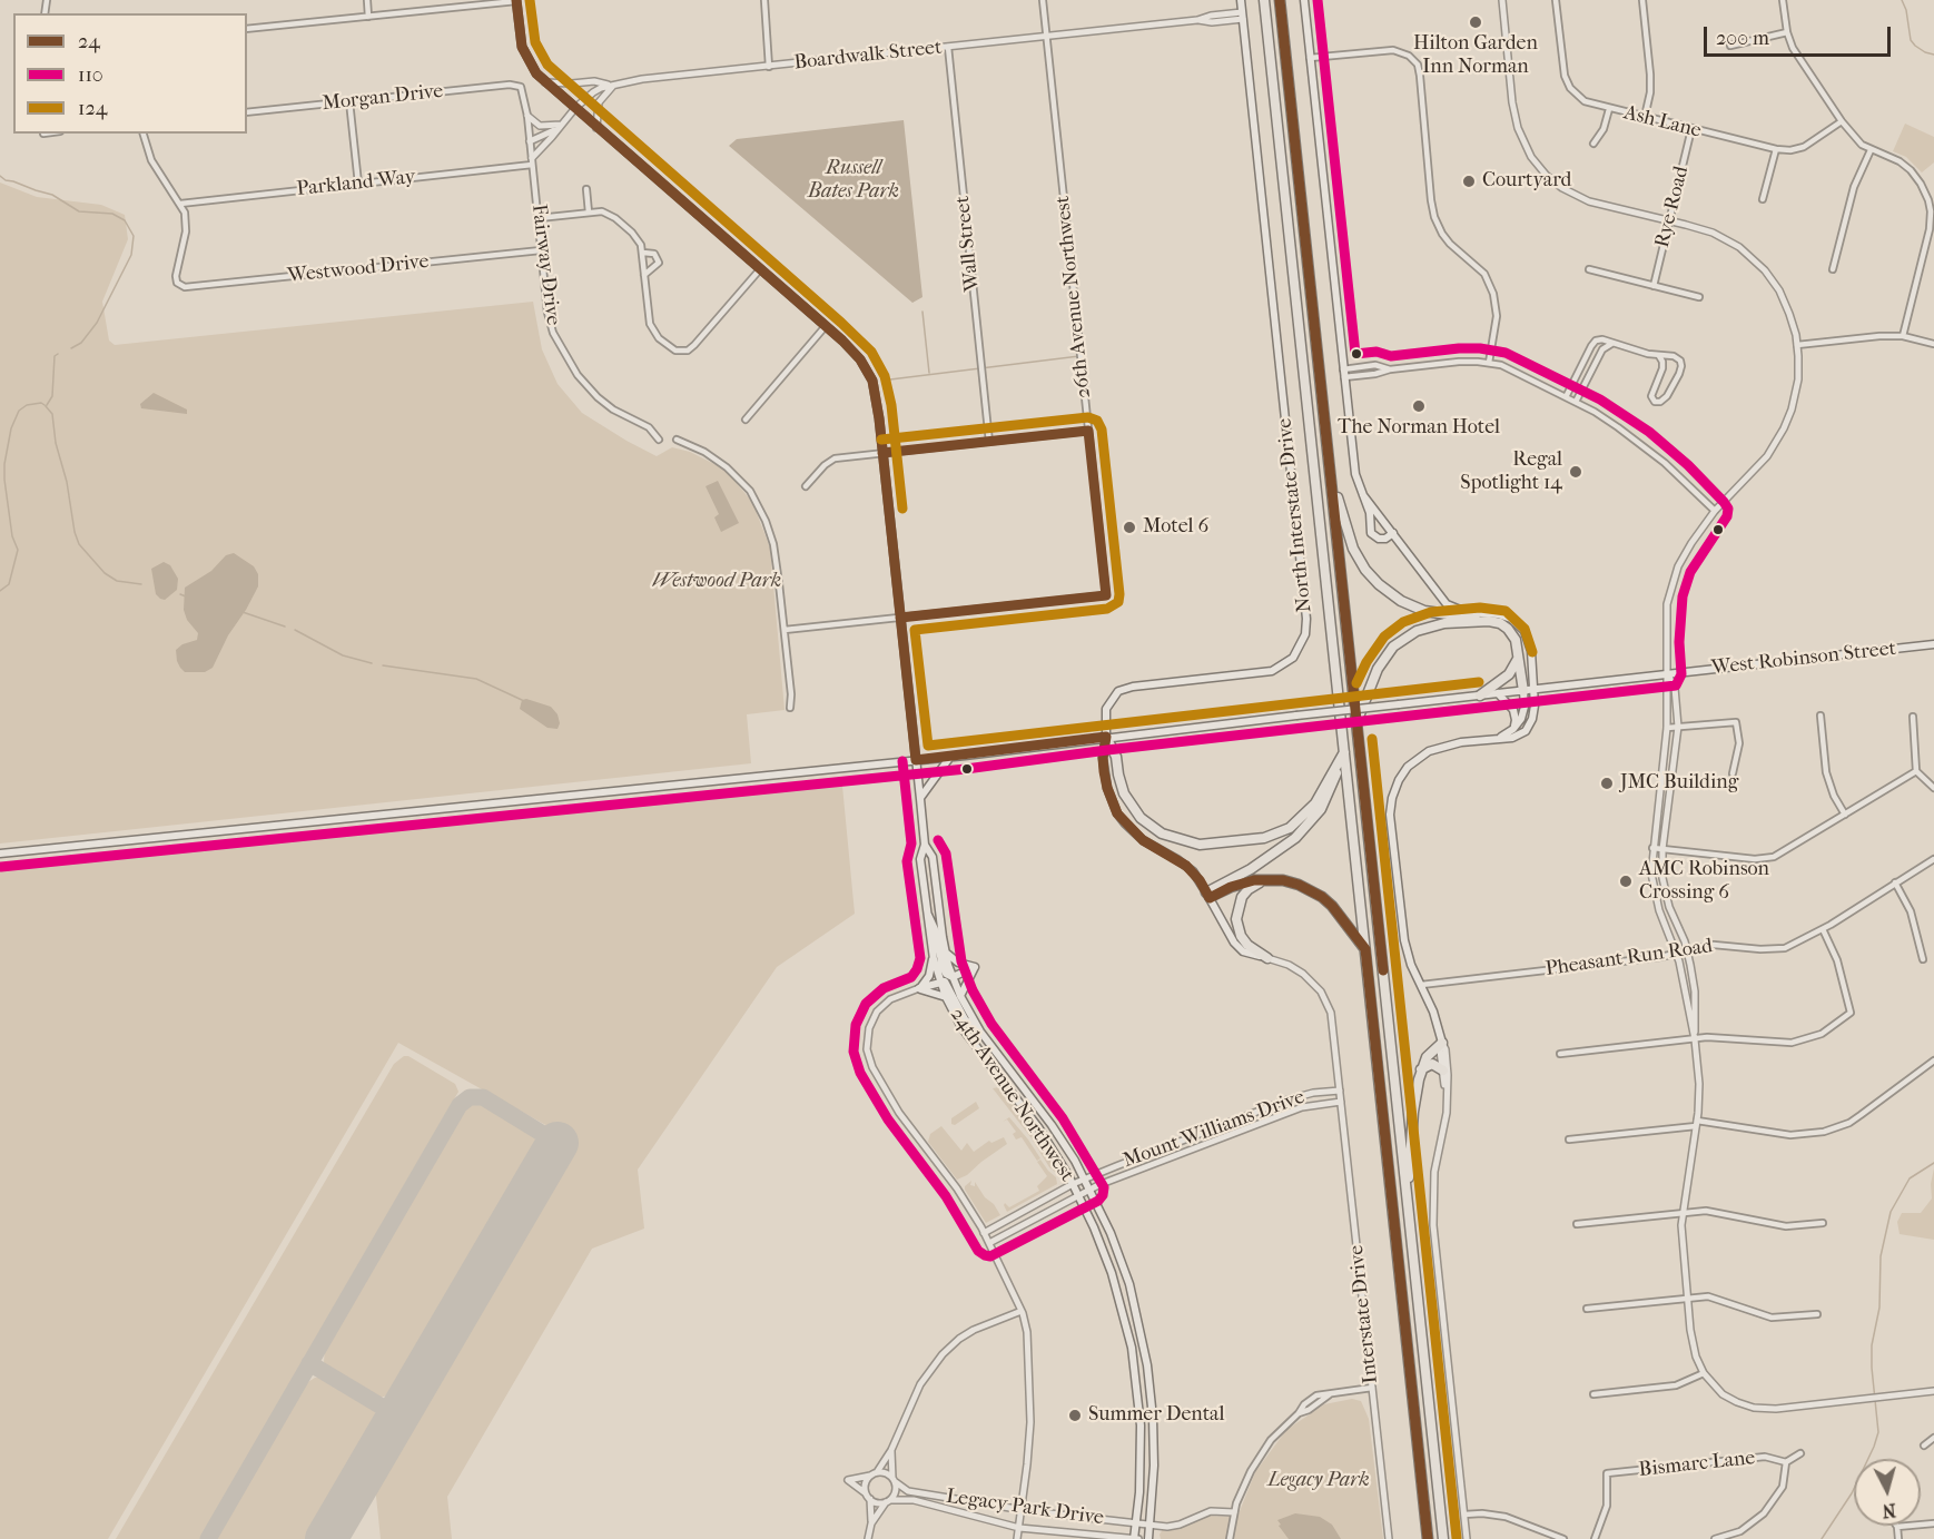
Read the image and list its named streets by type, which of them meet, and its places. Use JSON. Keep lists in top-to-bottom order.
{
  "streets": {
    "main road": ["North Interstate Drive", "West Robinson Street", "24th Avenue Northwest"],
    "street": [
      "Boardwalk Street",
      "Morgan Drive",
      "Ash Lane",
      "Parkland Way",
      "Rye Road",
      "Wall Street",
      "Fairway Drive",
      "Westwood Drive",
      "26th Avenue Northwest",
      "Pheasant Run Road",
      "Mount Williams Drive",
      "Interstate Drive",
      "Bismarc Lane",
      "Legacy Park Drive"
    ]
  },
  "crossings": [
    ["Boardwalk Street", "Parkland Way"],
    ["Boardwalk Street", "Wall Street"],
    ["Boardwalk Street", "Fairway Drive"],
    ["Boardwalk Street", "26th Avenue Northwest"],
    ["Boardwalk Street", "North Interstate Drive"],
    ["Boardwalk Street", "24th Avenue Northwest"],
    ["Morgan Drive", "Fairway Drive"],
    ["Ash Lane", "Rye Road"],
    ["Parkland Way", "Fairway Drive"],
    ["Parkland Way", "Westwood Drive"],
    ["Fairway Drive", "Westwood Drive"],
    ["26th Avenue Northwest", "24th Avenue Northwest"],
    ["North Interstate Drive", "West Robinson Street"],
    ["North Interstate Drive", "Mount Williams Drive"],
    ["North Interstate Drive", "Interstate Drive"],
    ["West Robinson Street", "24th Avenue Northwest"],
    ["24th Avenue Northwest", "Mount Williams Drive"],
    ["24th Avenue Northwest", "Legacy Park Drive"],
    ["Mount Williams Drive", "Interstate Drive"]
  ],
  "parks": ["Russell Bates Park", "Westwood Park", "Legacy Park"],
  "places": [
    "Hilton Garden Inn Norman",
    "Courtyard",
    "The Norman Hotel",
    "Regal Spotlight 14",
    "Motel 6",
    "JMC Building",
    "AMC Robinson Crossing 6",
    "Summer Dental"
  ],
  "lines": ["transit line 24", "transit line 110", "transit line 124"],
  "legend": ["24", "110", "124"],
  "scale_bar": "200 m",
  "north": "bottom"
}
